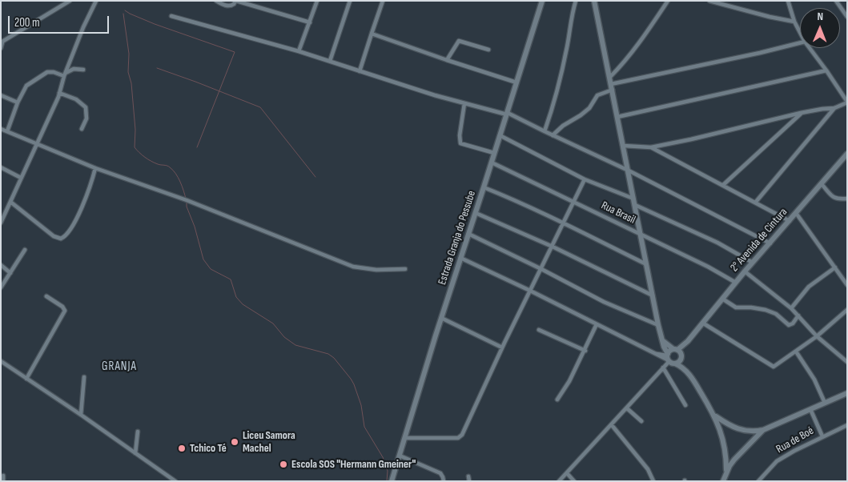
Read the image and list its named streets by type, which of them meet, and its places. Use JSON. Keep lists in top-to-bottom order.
{
  "streets": {
    "street": [
      "Rua Brasil",
      "Estrada Granja do Pessube",
      "2° Avenida de Cintura",
      "Rua de Boé"
    ]
  },
  "crossings": [
    ["Rua Brasil", "Estrada Granja do Pessube"],
    ["Rua Brasil", "2° Avenida de Cintura"]
  ],
  "districts": ["GRANJA"],
  "places": ["Liceu Samora Machel", "Tchico Té", "Escola SOS \"Hermann Gmeiner\""],
  "scale_bar": "200 m",
  "north": "top"
}
